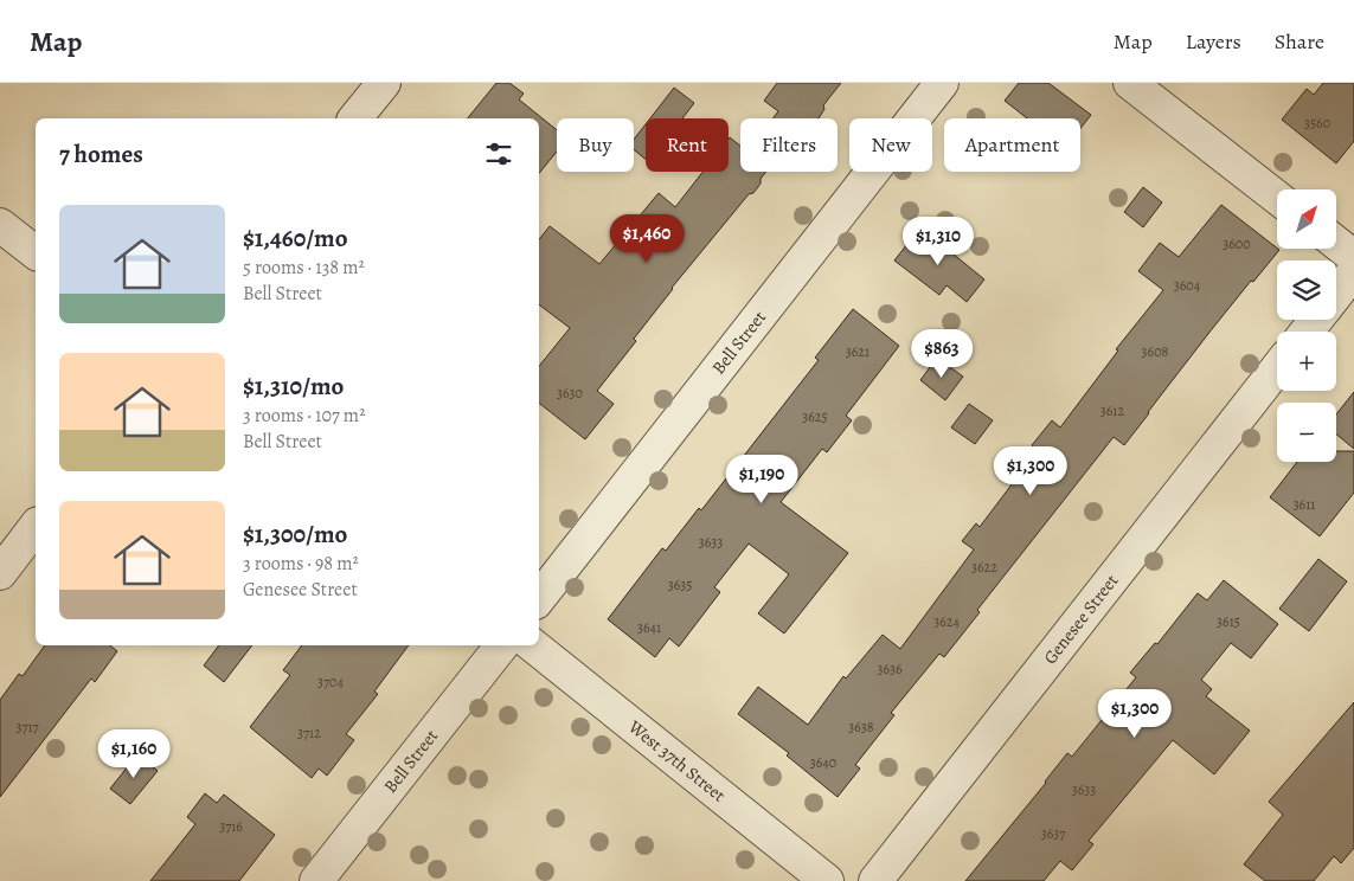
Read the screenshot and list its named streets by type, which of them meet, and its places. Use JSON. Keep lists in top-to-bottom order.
{
  "streets": {
    "street": ["Bell Street", "Genesee Street", "West 37th Street"]
  },
  "house_numbers": [
    "3560",
    "3600",
    "3604",
    "3621",
    "3608",
    "3630",
    "3612",
    "3625",
    "3611",
    "3633",
    "3622",
    "3635",
    "3624",
    "3615",
    "3641",
    "3636",
    "3704",
    "3717",
    "3638",
    "3712",
    "3640",
    "3633",
    "3716",
    "3637"
  ],
  "north": "top right",
  "page": {
    "header": "Map",
    "nav": ["Map", "Layers", "Share"],
    "chip": [
      "Buy",
      "Rent",
      "Filters",
      "New",
      "Apartment"
    ],
    "heading": "7 homes",
    "map_buttons": ["+", "−"],
    "list": [
      {
        "name": "$1,460/mo",
        "note": "5 rooms · 138 m² · Bell Street"
      },
      {
        "name": "$1,310/mo",
        "note": "3 rooms · 107 m² · Bell Street"
      },
      {
        "name": "$1,300/mo",
        "note": "3 rooms · 98 m² · Genesee Street"
      }
    ],
    "price": [
      "$1,460",
      "$1,310",
      "$863",
      "$1,300",
      "$1,190",
      "$1,300",
      "$1,160"
    ]
  }
}
